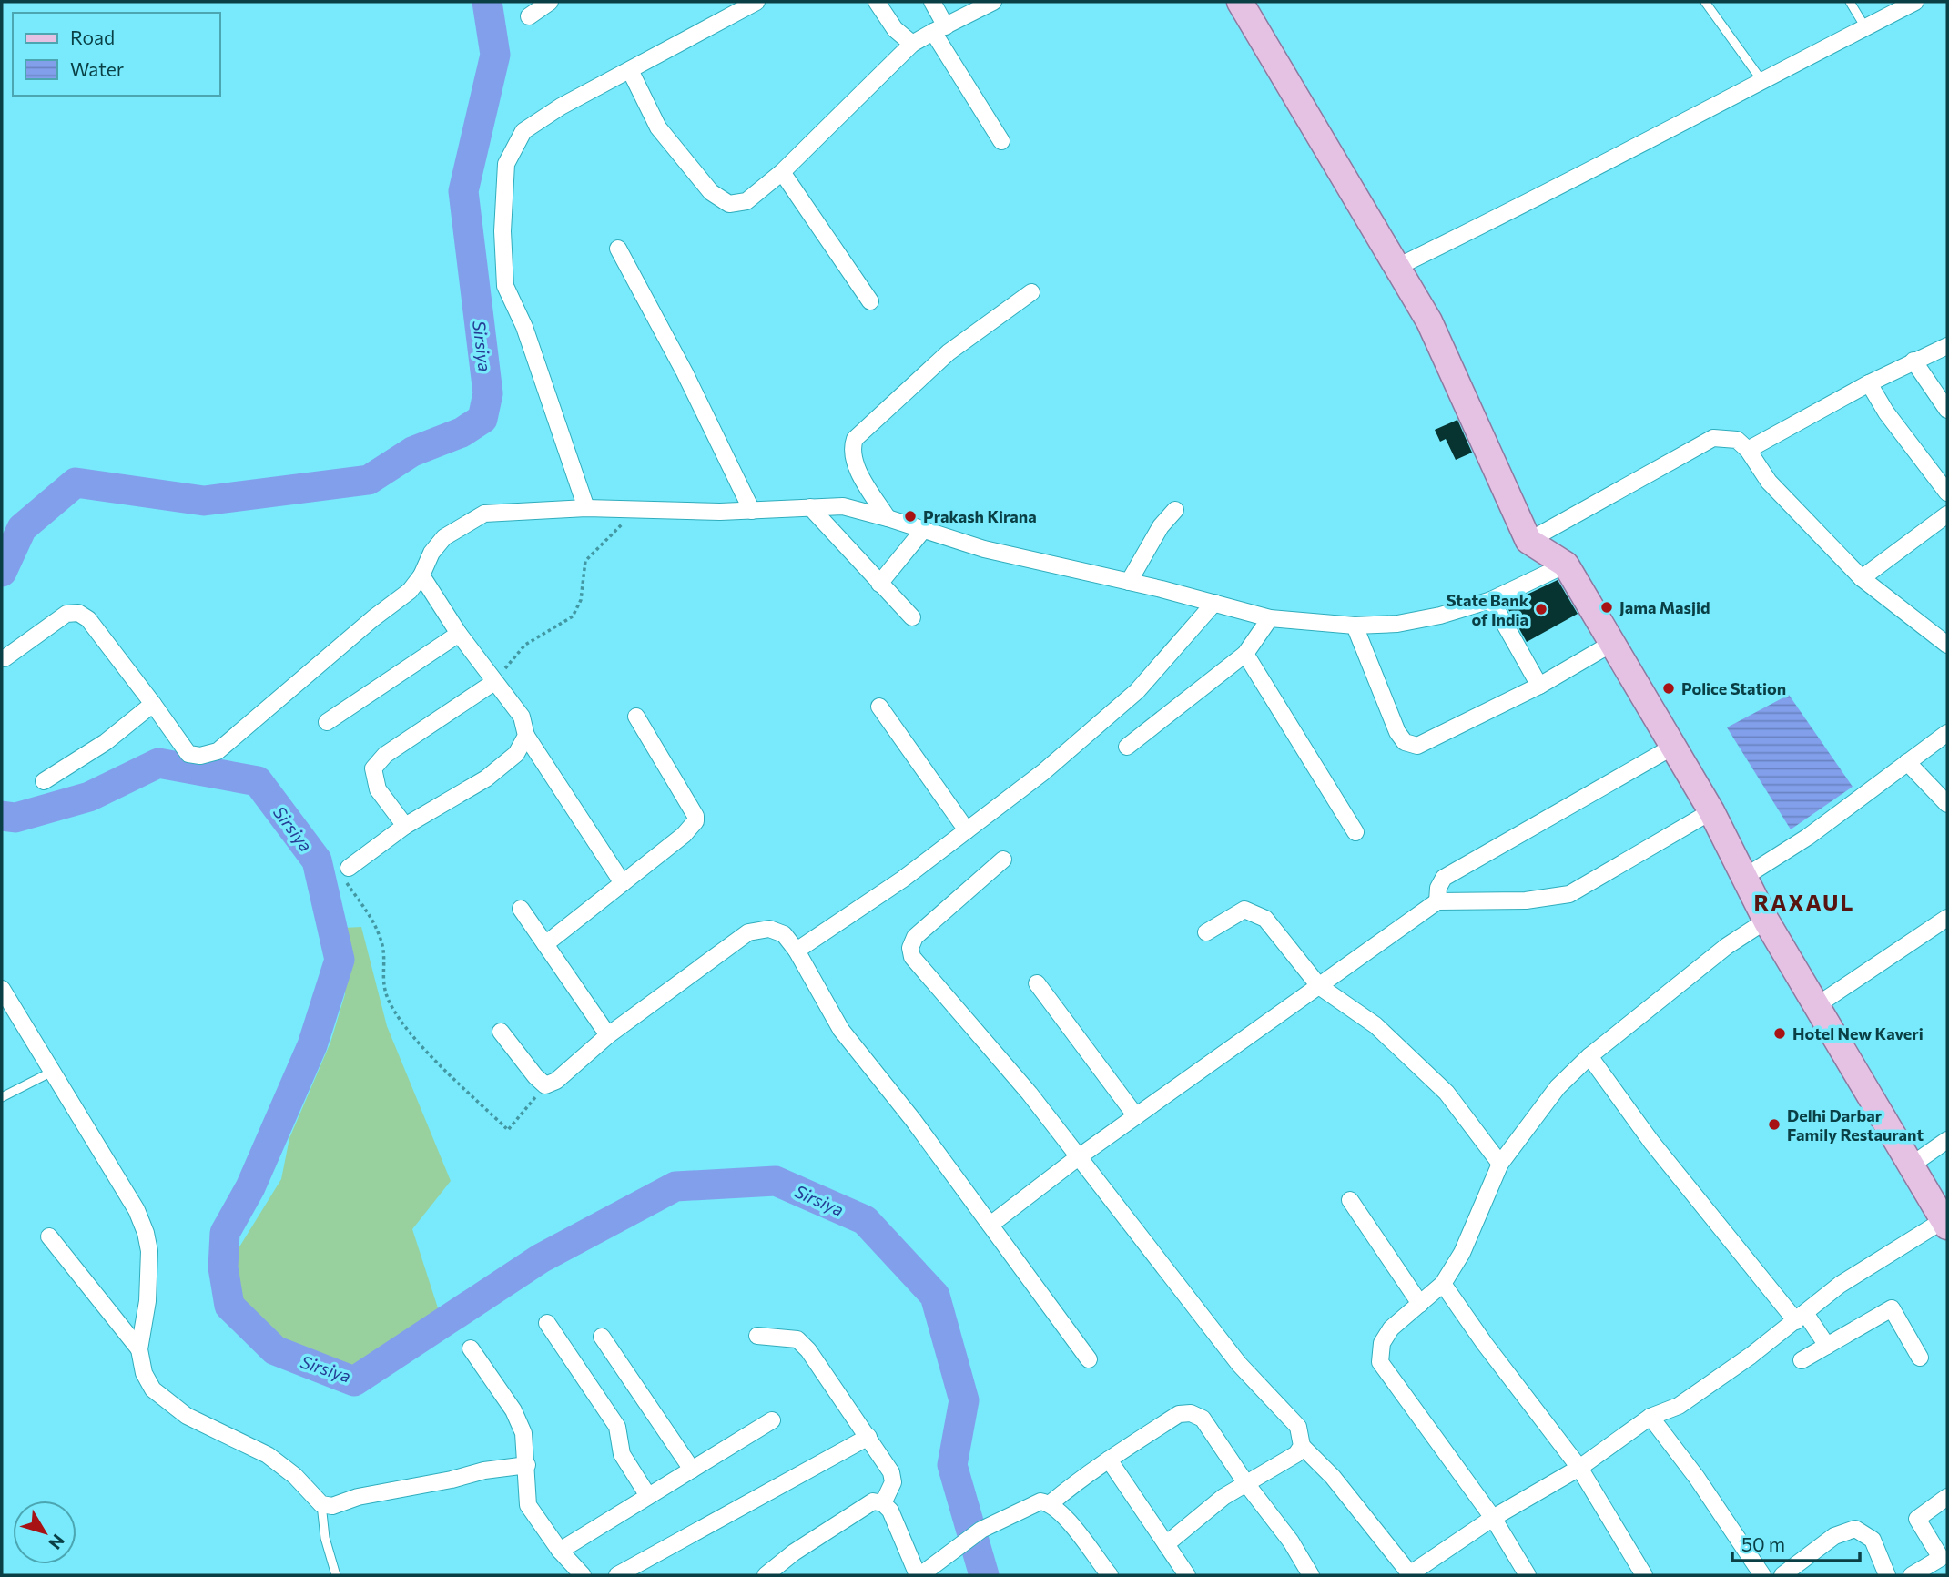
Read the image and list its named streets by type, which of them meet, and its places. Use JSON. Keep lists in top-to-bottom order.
{
  "districts": ["RAXAUL"],
  "water": ["Sirsiya"],
  "places": [
    "Prakash Kirana",
    "Jama Masjid",
    "State Bank of India",
    "Police Station",
    "Hotel New Kaveri",
    "Delhi Darbar Family Restaurant"
  ],
  "legend": ["Road", "Water"],
  "scale_bar": "50 m",
  "north": "bottom right"
}
